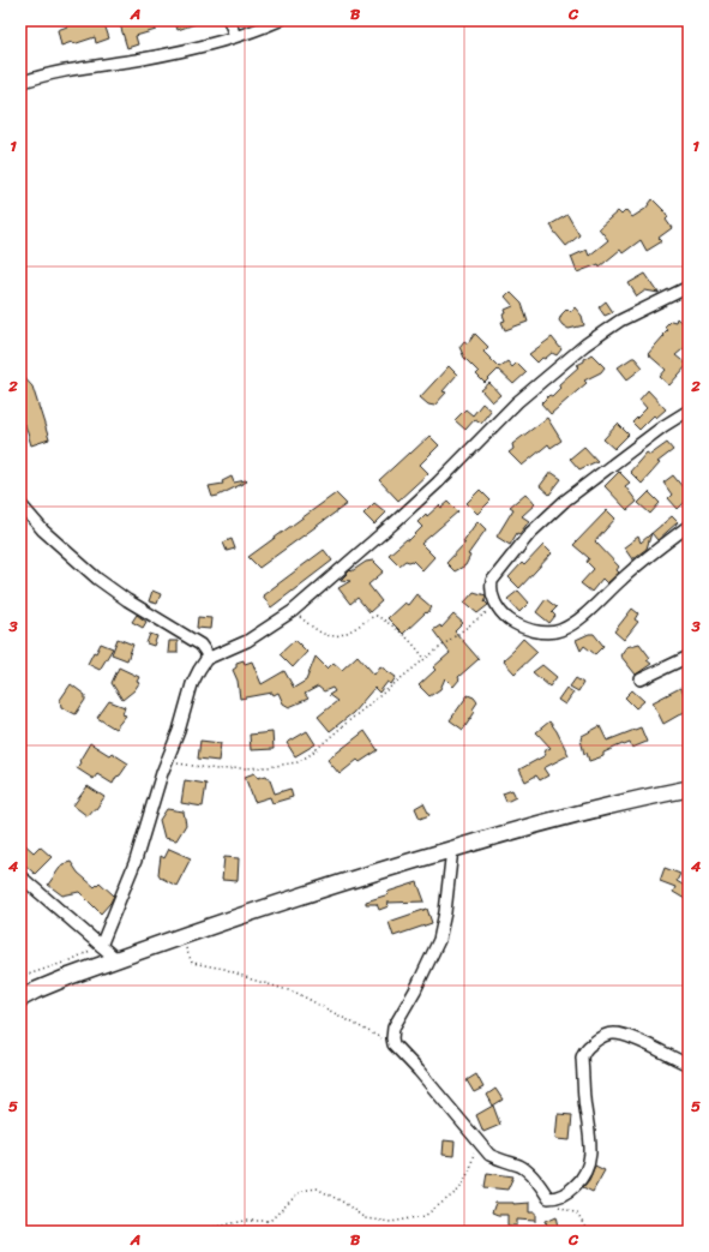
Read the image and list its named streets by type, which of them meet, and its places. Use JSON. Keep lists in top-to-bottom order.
{
  "grid": {
    "columns": ["A", "B", "C"],
    "rows": [
      "1",
      "2",
      "3",
      "4",
      "5"
    ]
  }
}
